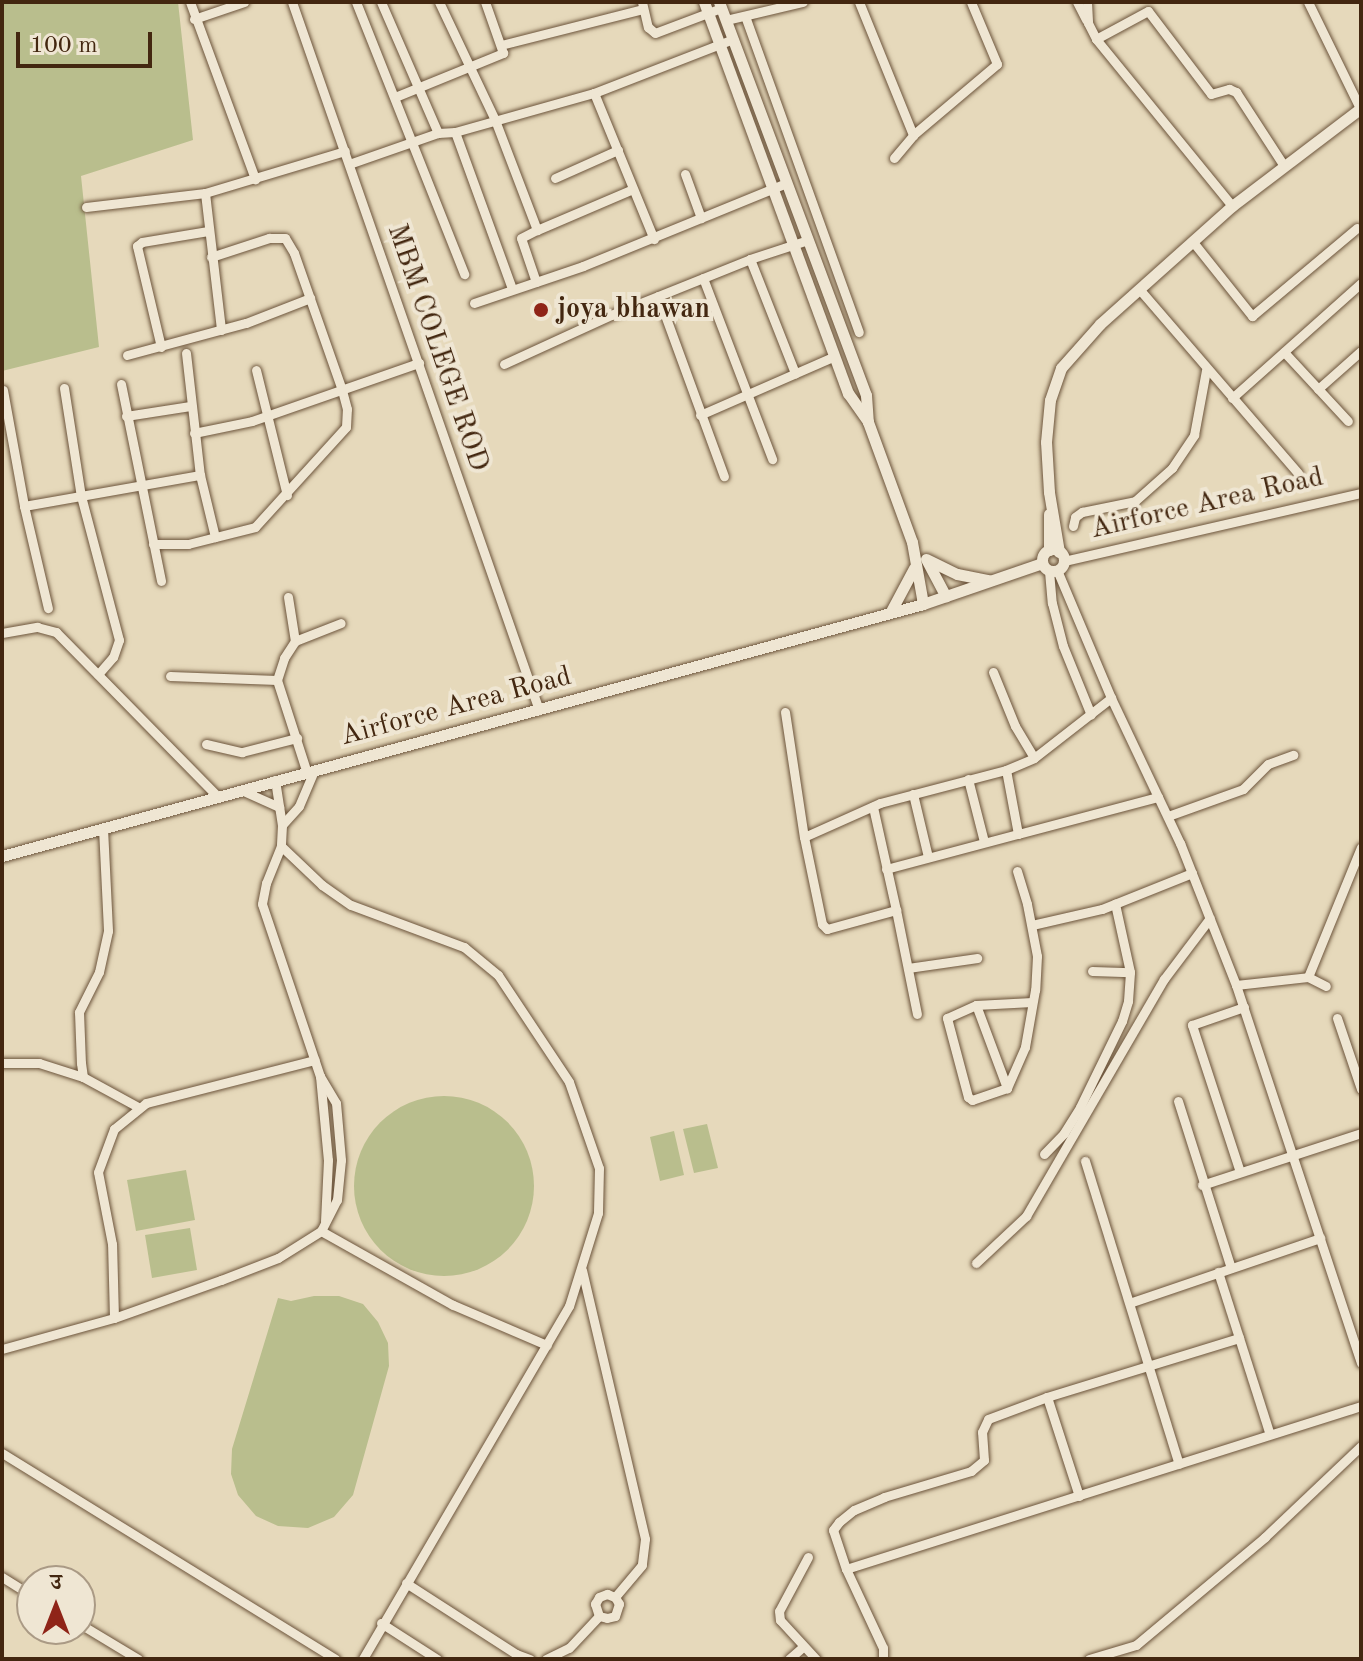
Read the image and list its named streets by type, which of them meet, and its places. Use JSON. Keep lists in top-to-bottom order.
{
  "streets": {
    "street": ["MBM COLEGE ROD", "Airforce Area Road"]
  },
  "crossings": [
    ["MBM COLEGE ROD", "Airforce Area Road"]
  ],
  "places": ["joya bhawan"],
  "scale_bar": "100 m",
  "north": "top"
}
